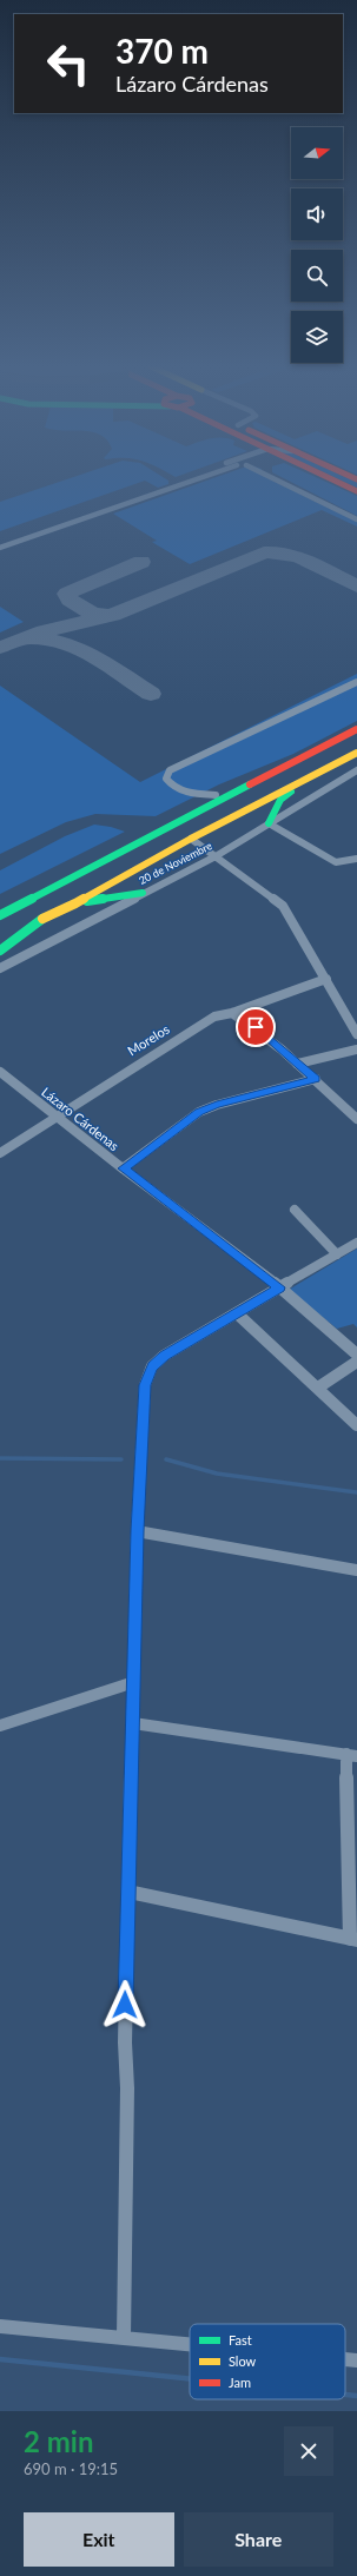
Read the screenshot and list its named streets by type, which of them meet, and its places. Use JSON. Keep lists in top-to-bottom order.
{
  "streets": {
    "street": ["20 de Noviembre", "Morelos", "Lázaro Cárdenas"]
  },
  "crossings": [
    ["Morelos", "Lázaro Cárdenas"]
  ],
  "legend": ["Fast", "Slow", "Jam"],
  "north": "right",
  "page": {
    "turn": ["370 m", "Lázaro Cárdenas"],
    "heading": ["2 min", "690 m · 19:15"],
    "buttons": ["Exit", "Share"]
  }
}
